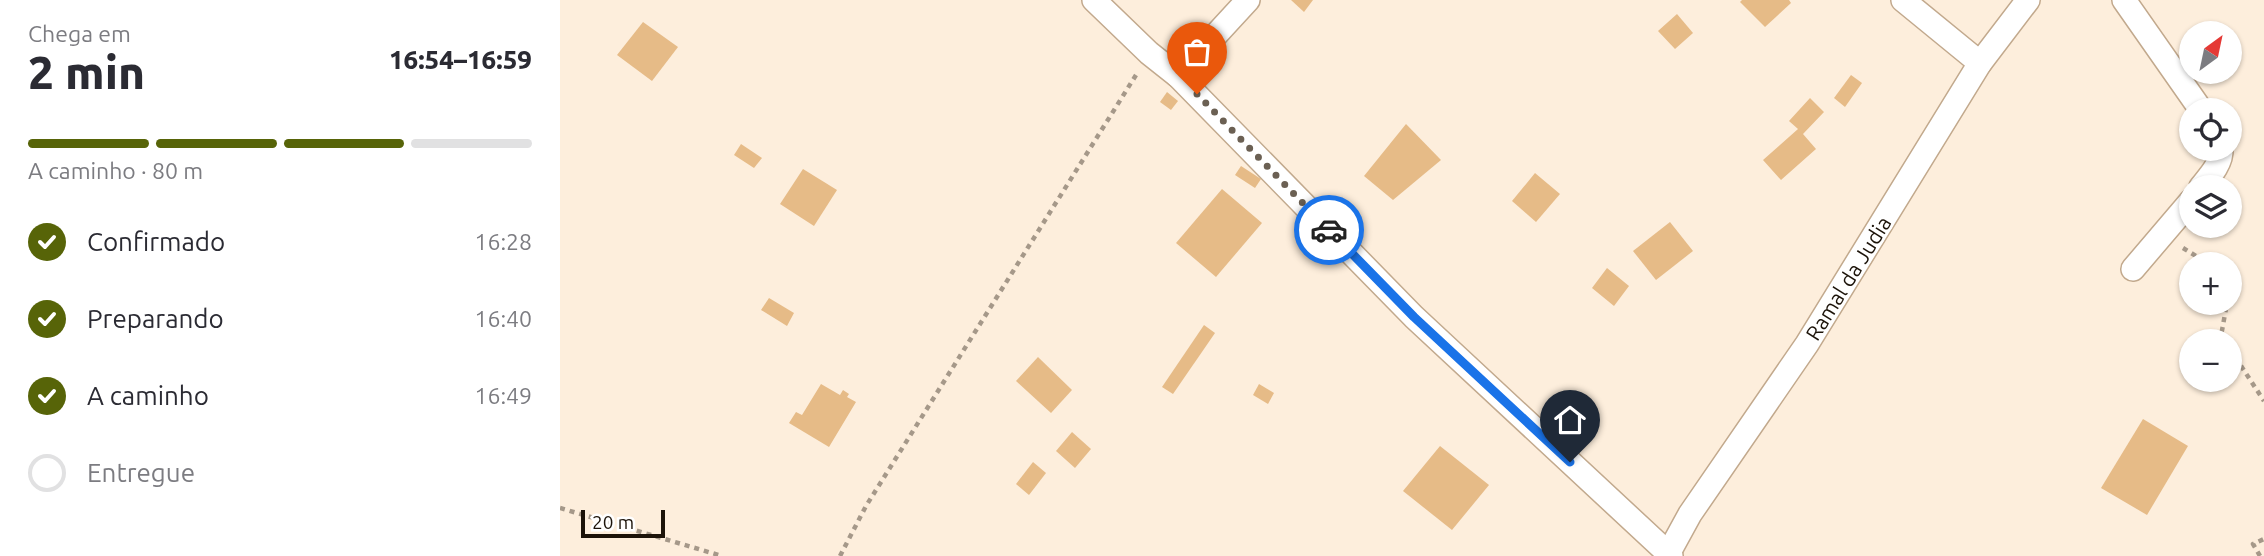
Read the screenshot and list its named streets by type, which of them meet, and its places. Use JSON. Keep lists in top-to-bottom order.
{
  "streets": {
    "street": ["Ramal da Judia"]
  },
  "scale_bar": "20 m",
  "north": "top right",
  "page": {
    "heading": ["2 min", "Chega em", "16:54–16:59"],
    "map_buttons": ["+", "−"],
    "bar": "A caminho · 80 m",
    "list": [
      ["Confirmado", "16:28"],
      ["Preparando", "16:40"],
      ["A caminho", "16:49"],
      "Entregue"
    ],
    "scale": "20 m"
  }
}
